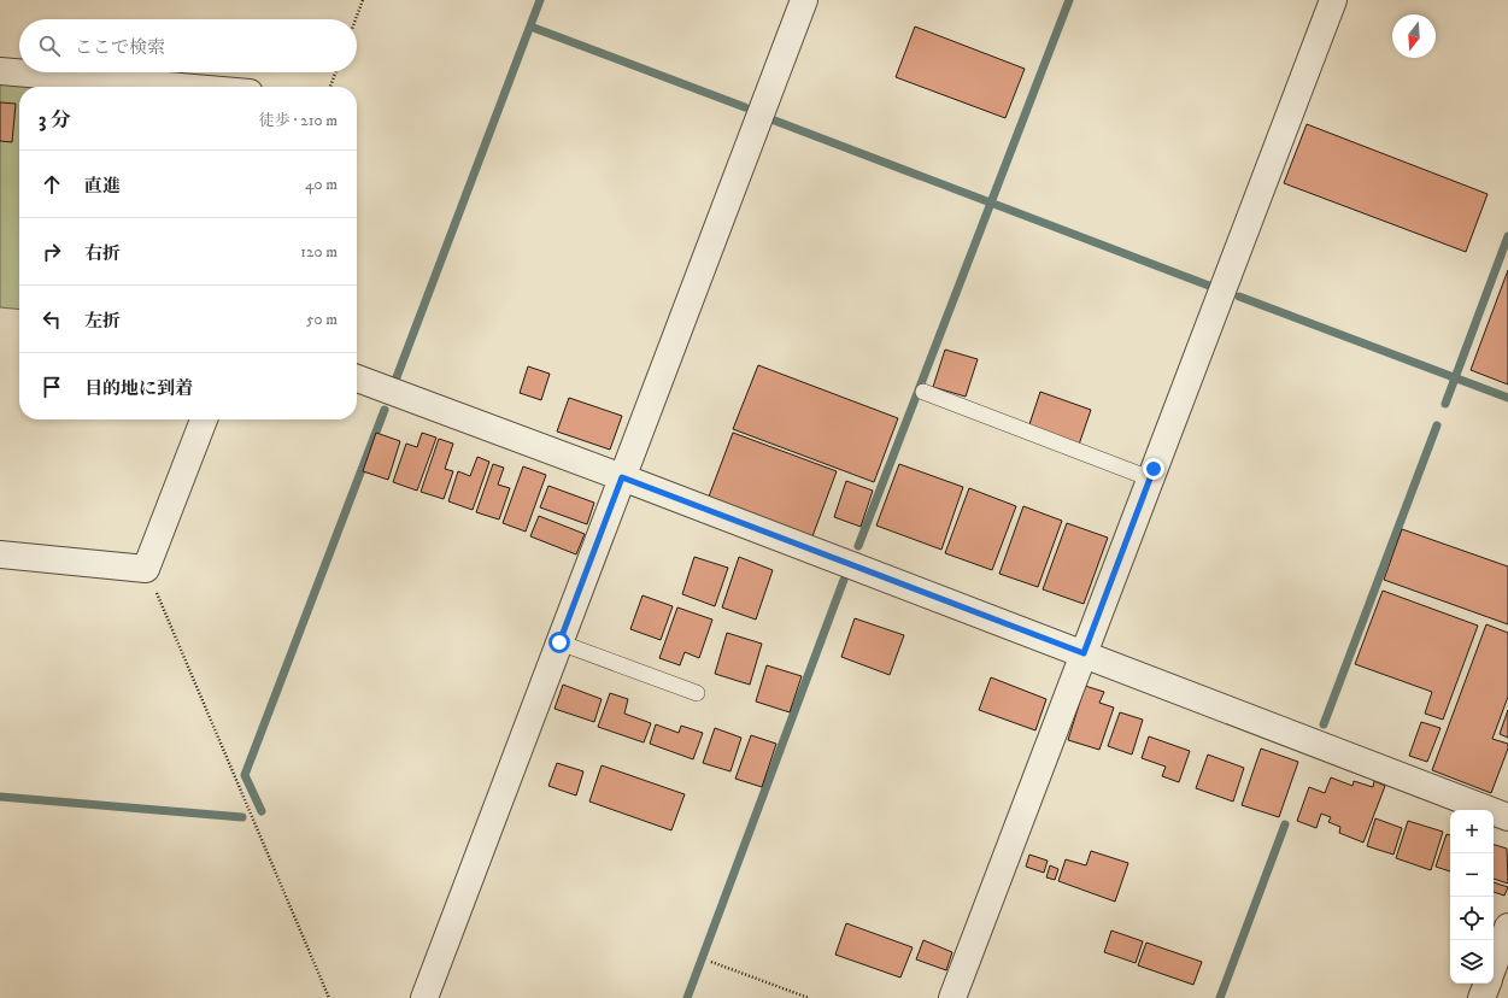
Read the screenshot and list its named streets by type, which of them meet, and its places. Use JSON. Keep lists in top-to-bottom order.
{
  "north": "bottom",
  "page": {
    "search": "ここで検索",
    "heading": ["3 分", "徒歩 · 210 m"],
    "list": [
      ["直進", "40 m"],
      ["右折", "120 m"],
      ["左折", "50 m"],
      "目的地に到着"
    ],
    "map_buttons": ["+", "−"]
  }
}
